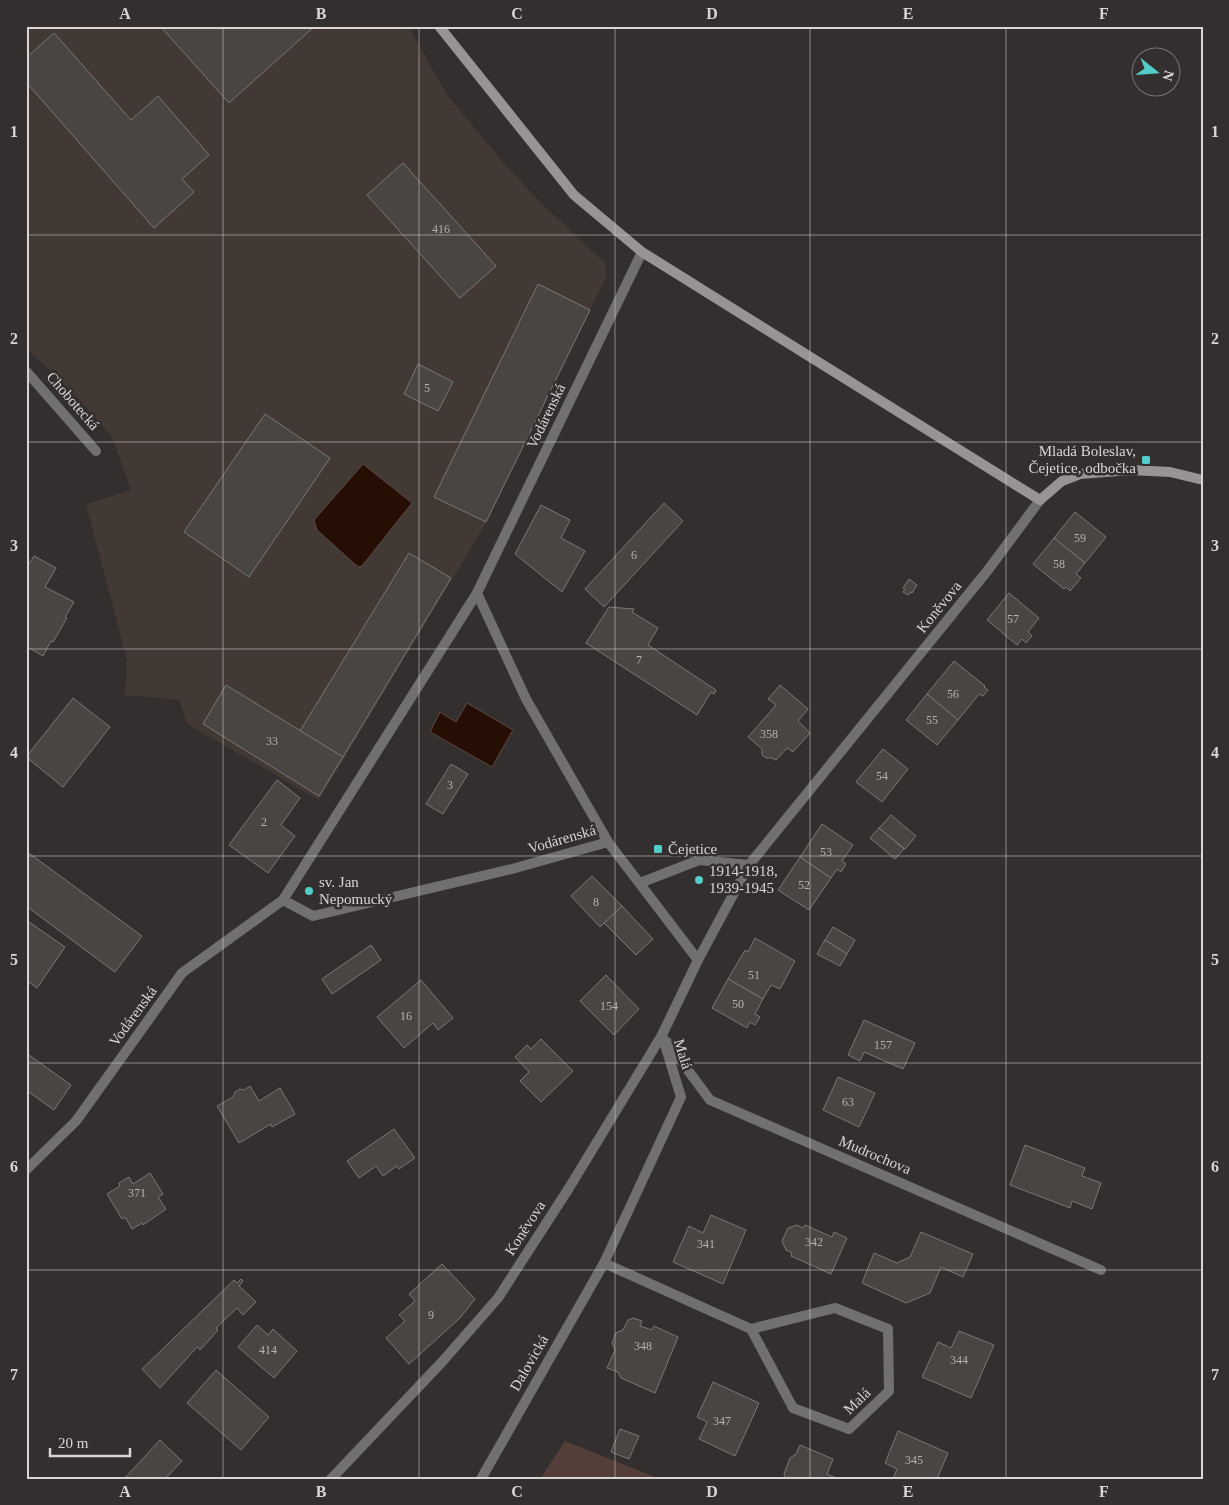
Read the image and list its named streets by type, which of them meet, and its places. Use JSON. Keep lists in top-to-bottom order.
{
  "streets": {
    "street": [
      "Chobotecká",
      "Vodárenská",
      "Koněvova",
      "Malá",
      "Mudrochova",
      "Dalovická"
    ]
  },
  "crossings": [
    ["Koněvova", "Malá"],
    ["Koněvova", "Mudrochova"],
    ["Malá", "Mudrochova"],
    ["Malá", "Dalovická"]
  ],
  "places": {
    "transit": ["Mladá Boleslav, Čejetice, odbočka", "Čejetice"],
    "other": ["1914-1918, 1939-1945", "sv. Jan Nepomucký"]
  },
  "house_numbers": [
    "416",
    "5",
    "59",
    "6",
    "58",
    "57",
    "7",
    "56",
    "55",
    "358",
    "33",
    "54",
    "3",
    "2",
    "53",
    "52",
    "8",
    "51",
    "50",
    "154",
    "16",
    "157",
    "63",
    "371",
    "342",
    "341",
    "9",
    "348",
    "414",
    "344",
    "347",
    "345"
  ],
  "scale_bar": "20 m",
  "north": "right",
  "grid": {
    "columns": [
      "A",
      "B",
      "C",
      "D",
      "E",
      "F"
    ],
    "rows": [
      "1",
      "2",
      "3",
      "4",
      "5",
      "6",
      "7"
    ]
  }
}
